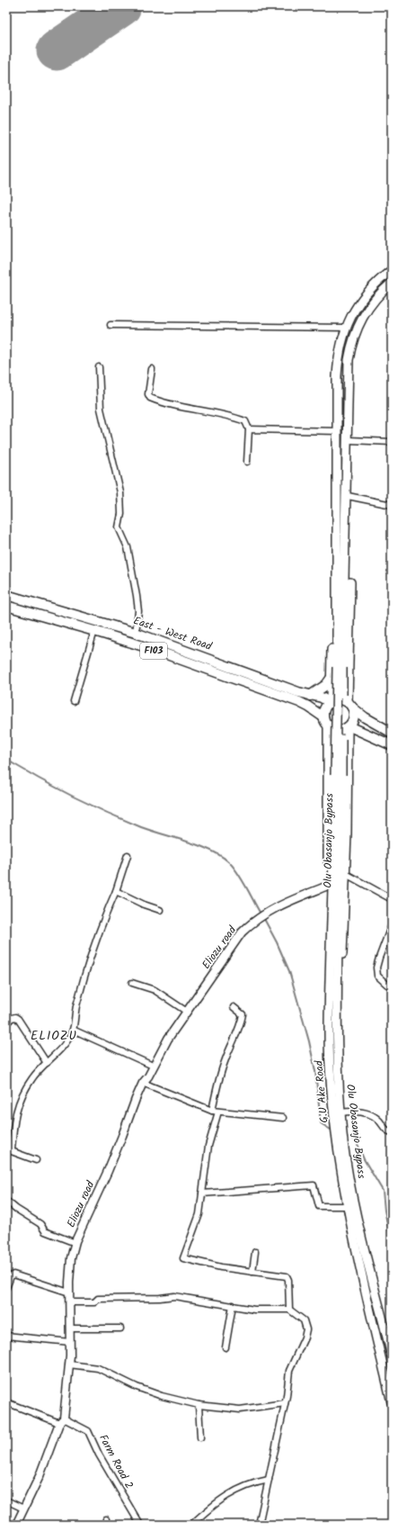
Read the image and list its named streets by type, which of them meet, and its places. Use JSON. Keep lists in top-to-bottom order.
{
  "streets": {
    "main road": [
      "East - West Road",
      "F103",
      "Olu Obasanjo Bypass",
      "G.U Ake Road"
    ],
    "street": ["Eliozu road", "Farm Road 2"]
  },
  "crossings": [
    ["East - West Road", "F103"],
    ["Olu Obasanjo Bypass", "G.U Ake Road"],
    ["Eliozu road", "Farm Road 2"]
  ],
  "districts": ["ELIOZU"]
}
